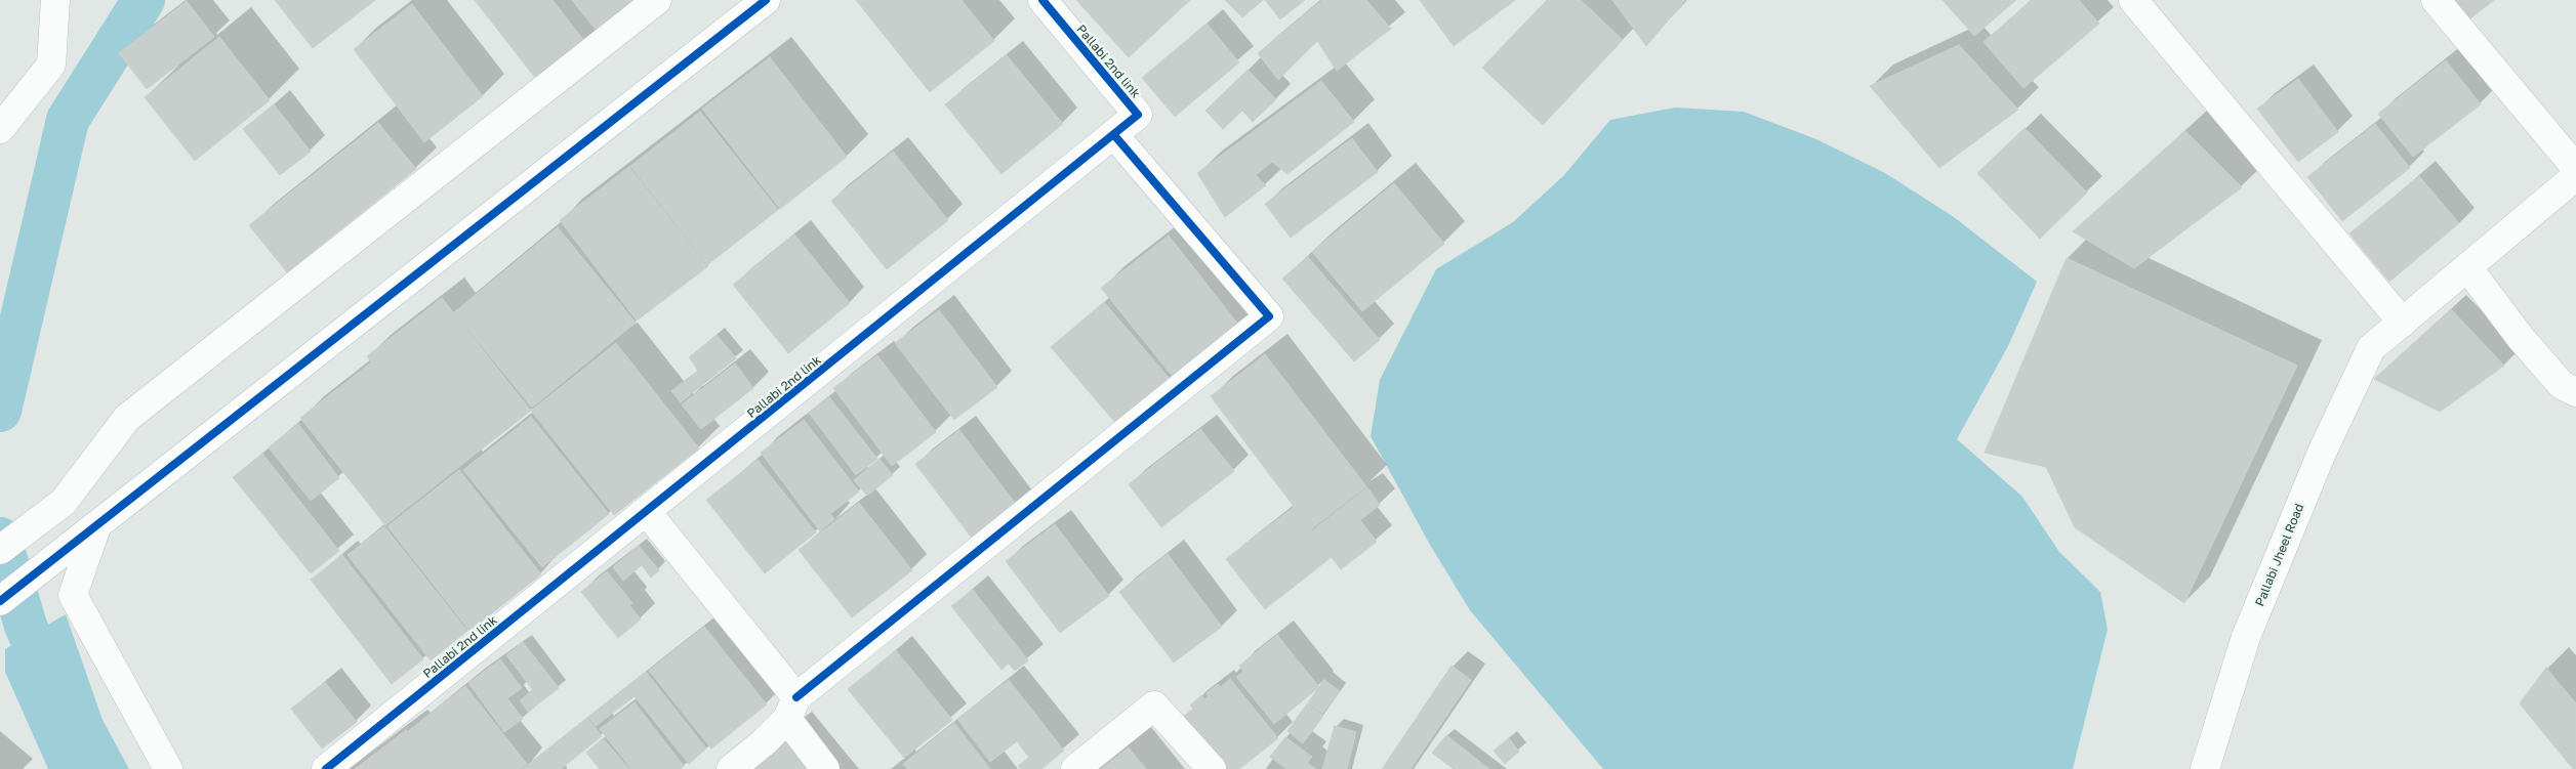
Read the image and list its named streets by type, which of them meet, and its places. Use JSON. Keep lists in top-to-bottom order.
{
  "streets": {
    "street": ["Pallabi 2nd link", "Pallabi Jheel Road"]
  }
}
